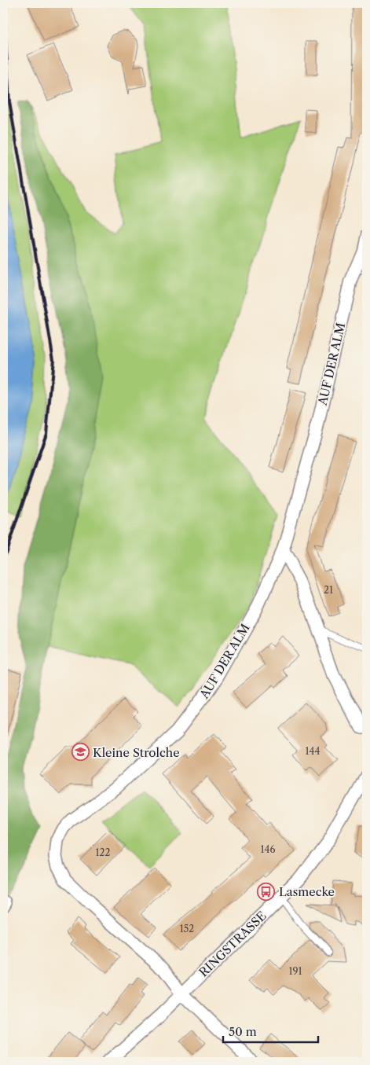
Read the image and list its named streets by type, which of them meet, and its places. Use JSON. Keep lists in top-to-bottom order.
{
  "streets": {
    "street": ["AUF DER ALM", "RINGSTRASSE"]
  },
  "crossings": [
    ["AUF DER ALM", "RINGSTRASSE"]
  ],
  "places": {
    "school or university": ["Kleine Strolche"],
    "bus stop": ["Lasmecke"]
  },
  "house_numbers": [
    "21",
    "144",
    "146",
    "122",
    "152",
    "191"
  ],
  "scale_bar": "50 m"
}
